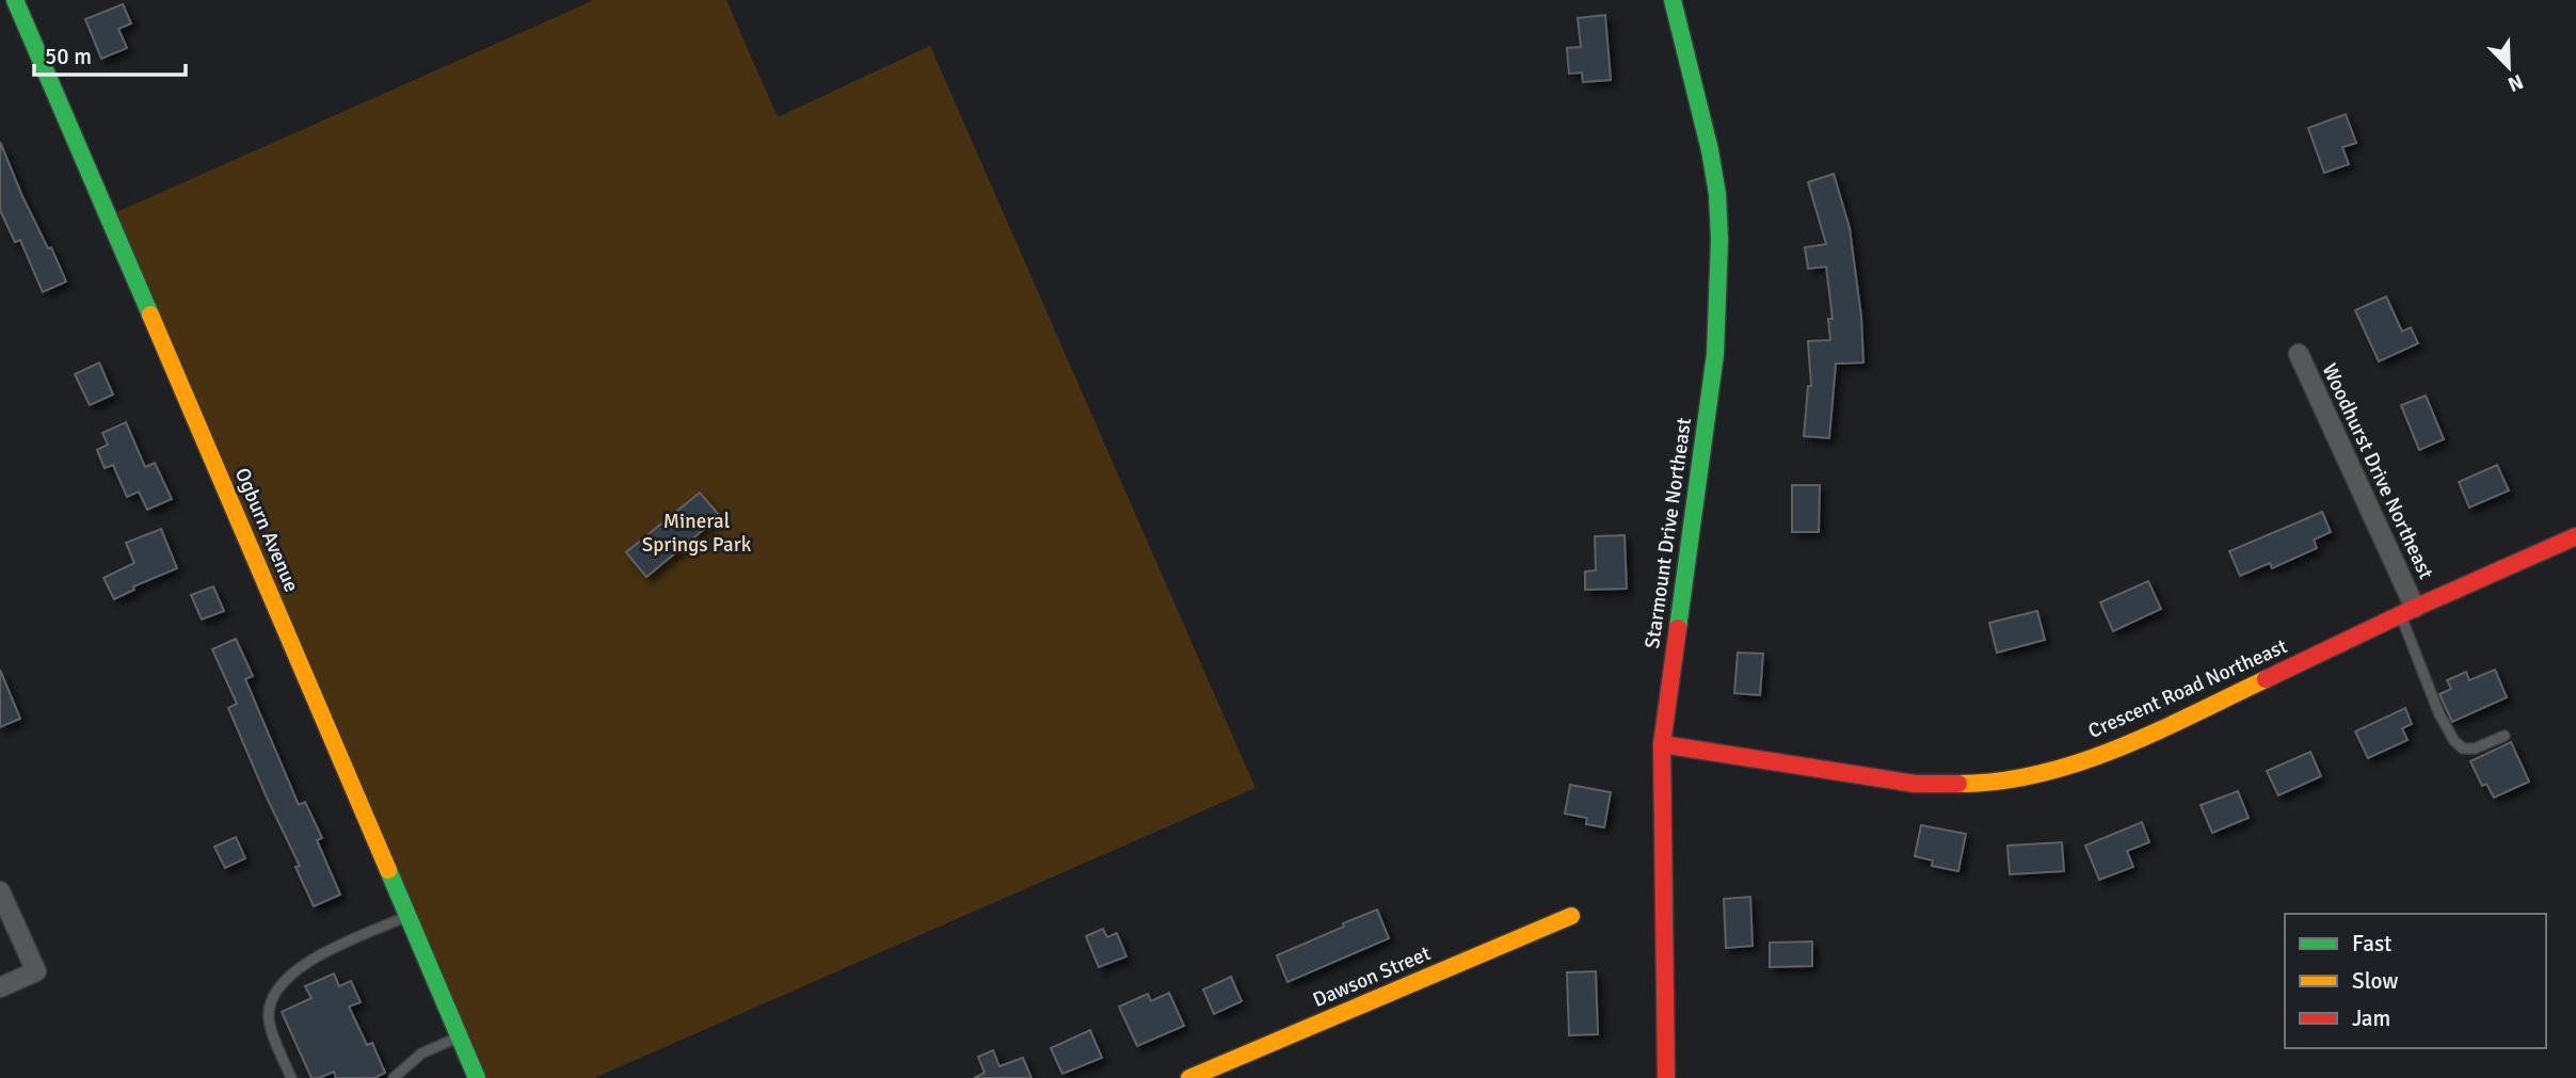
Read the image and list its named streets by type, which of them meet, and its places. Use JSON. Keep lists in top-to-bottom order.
{
  "streets": {
    "street": [
      "Woodhurst Drive Northeast",
      "Ogburn Avenue",
      "Starmount Drive Northeast",
      "Crescent Road Northeast",
      "Dawson Street"
    ]
  },
  "crossings": [
    ["Woodhurst Drive Northeast", "Crescent Road Northeast"],
    ["Starmount Drive Northeast", "Crescent Road Northeast"]
  ],
  "parks": ["Mineral Springs Park"],
  "legend": ["Fast", "Slow", "Jam"],
  "scale_bar": "50 m",
  "north": "bottom right"
}
